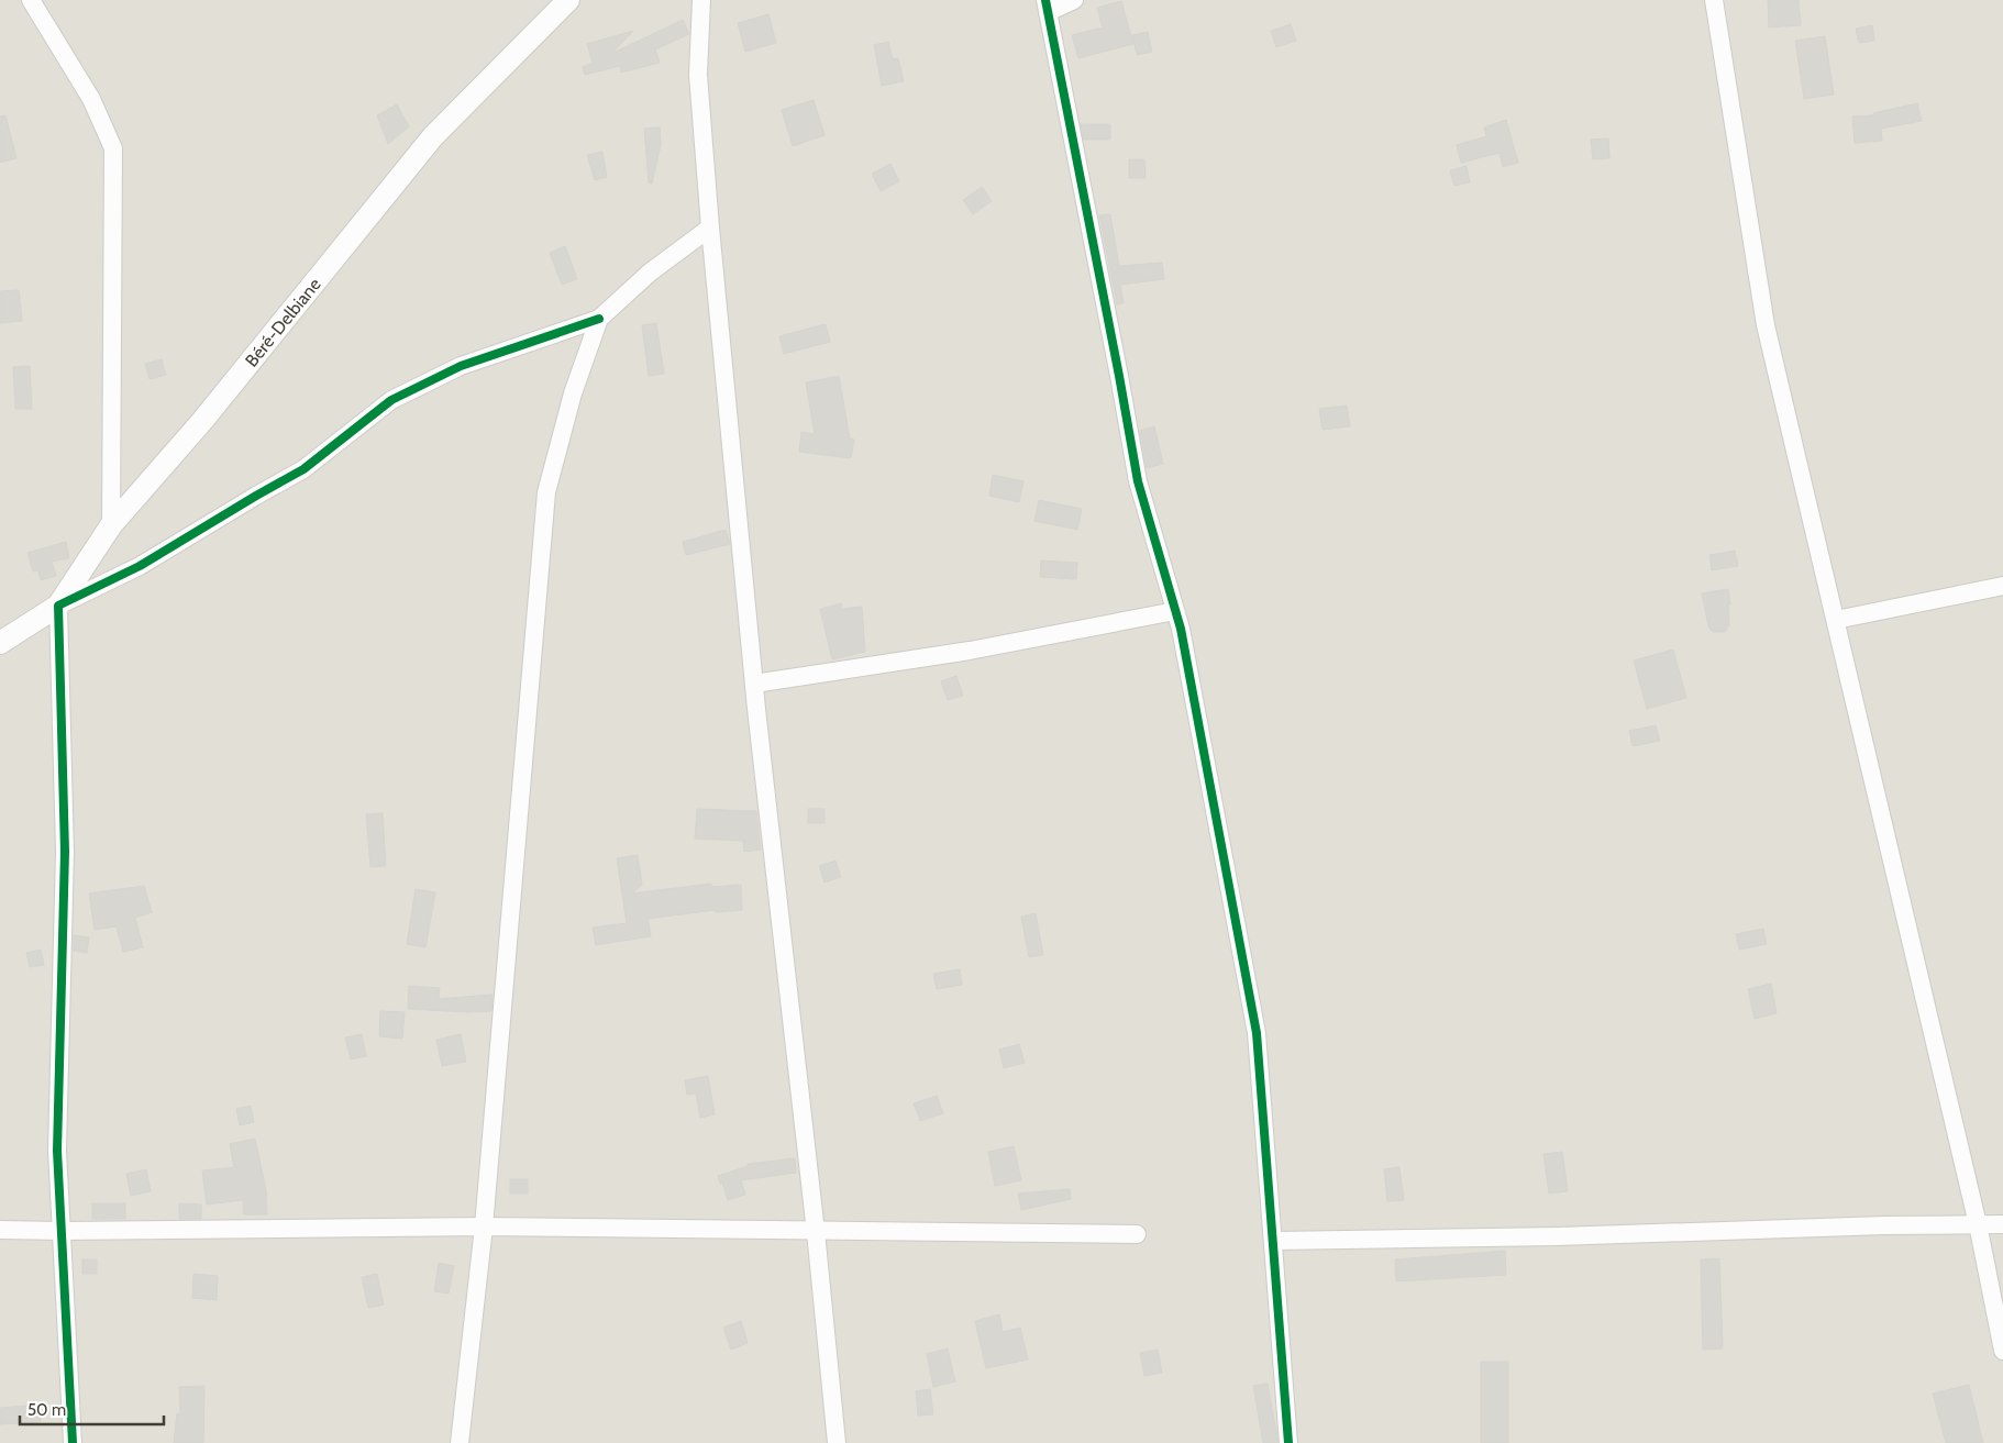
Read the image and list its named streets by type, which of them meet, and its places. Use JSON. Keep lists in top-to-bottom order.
{
  "streets": {
    "street": ["Béré-Delbiane"]
  },
  "scale_bar": "50 m"
}
